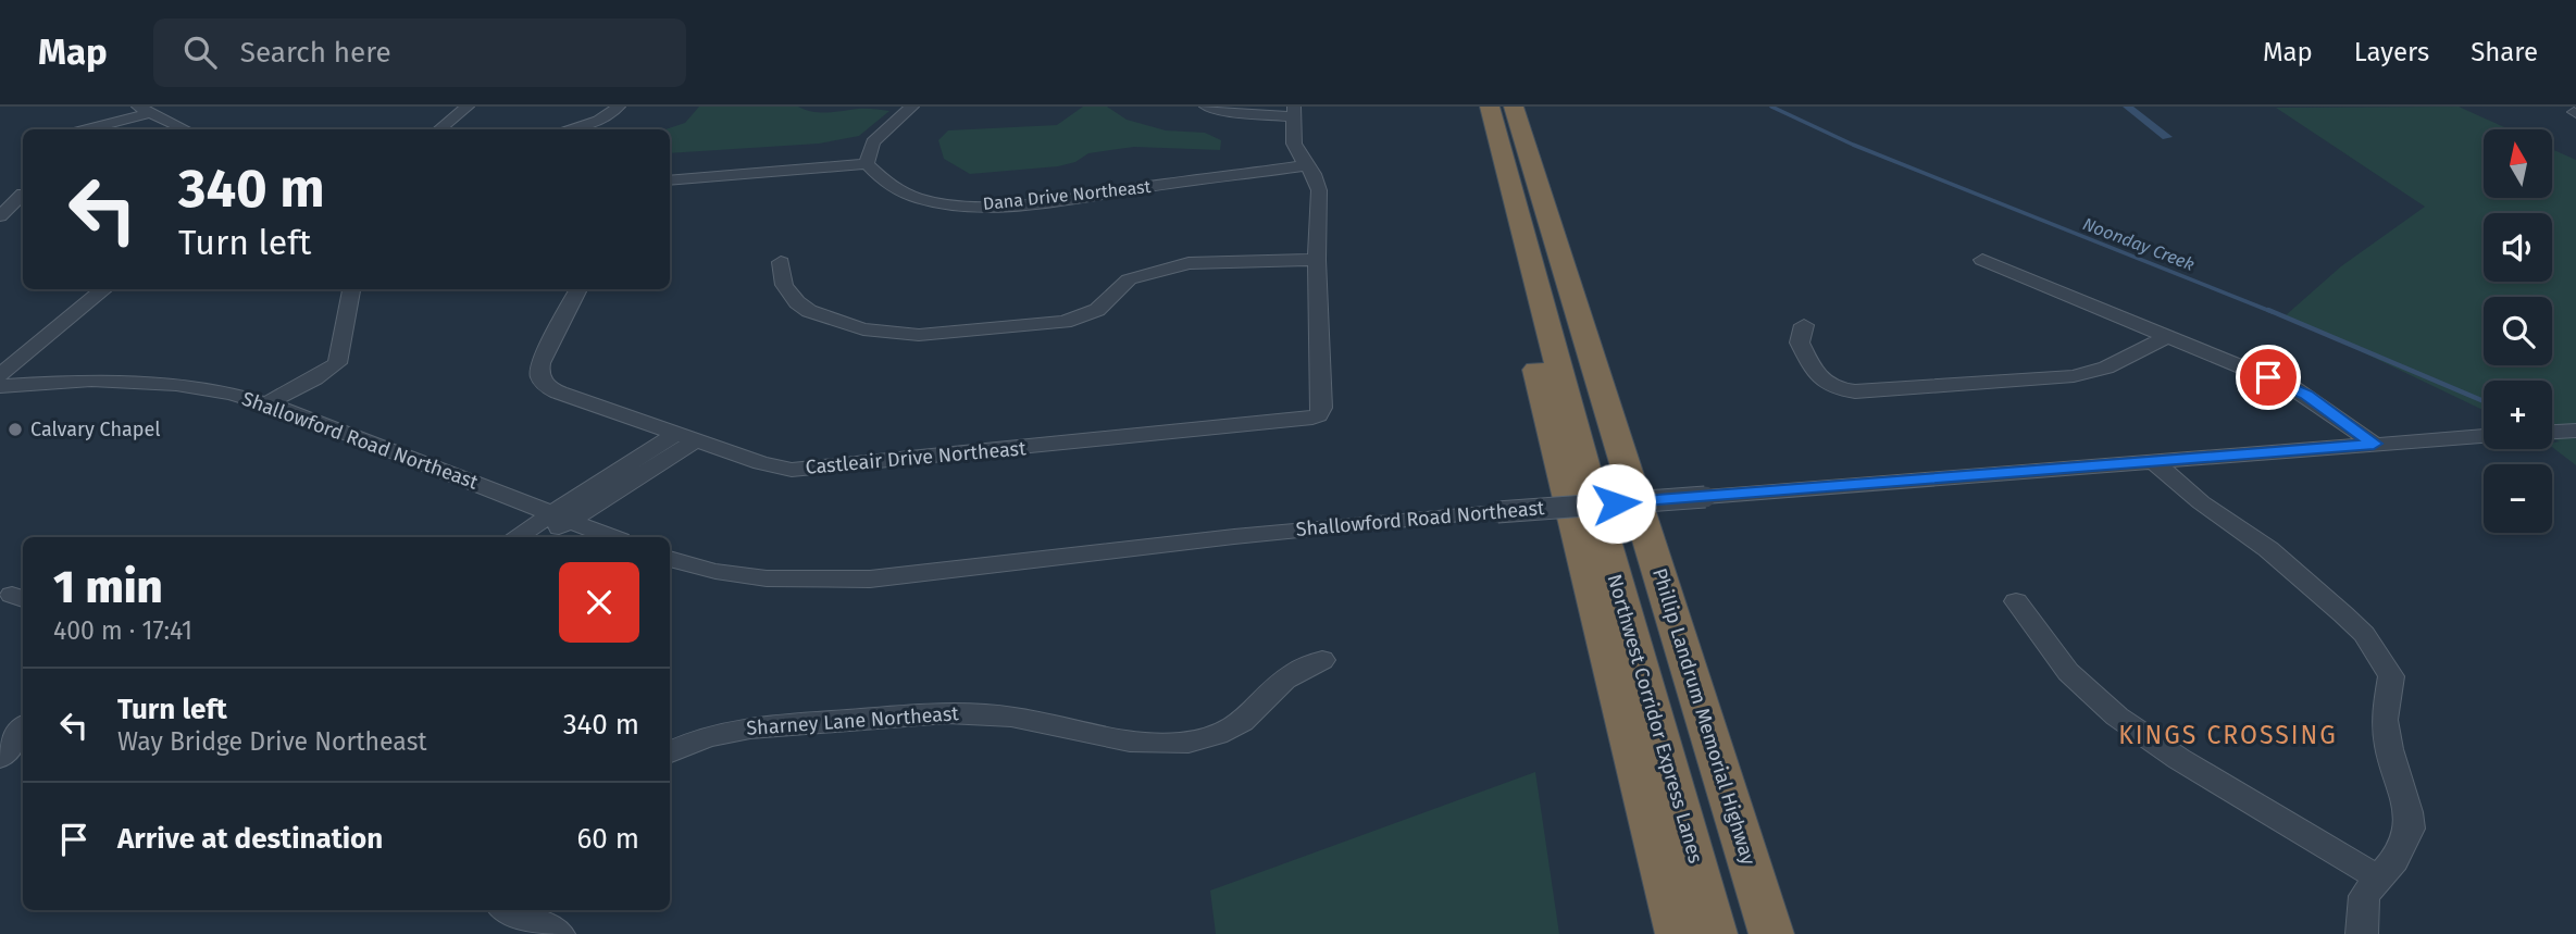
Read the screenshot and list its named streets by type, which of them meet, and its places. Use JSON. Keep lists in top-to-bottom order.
{
  "streets": {
    "highway": ["Phillip Landrum Memorial Highway", "Northwest Corridor Express Lanes"],
    "street": [
      "Dana Drive Northeast",
      "Shallowford Road Northeast",
      "Castleair Drive Northeast",
      "Sharney Lane Northeast"
    ]
  },
  "crossings": [
    ["Dana Drive Northeast", "Castleair Drive Northeast"]
  ],
  "districts": ["KINGS CROSSING"],
  "water": ["Noonday Creek"],
  "places": ["Calvary Chapel"],
  "north": "top",
  "page": {
    "header": "Map",
    "search": "Search here",
    "nav": ["Map", "Layers", "Share"],
    "map_buttons": ["+", "−"],
    "turn": ["340 m", "Turn left"],
    "heading": ["1 min", "400 m · 17:41"],
    "list": [
      {
        "name": "Turn left",
        "note": "Way Bridge Drive Northeast",
        "value": "340 m"
      },
      {
        "name": "Arrive at destination",
        "value": "60 m"
      }
    ]
  }
}
